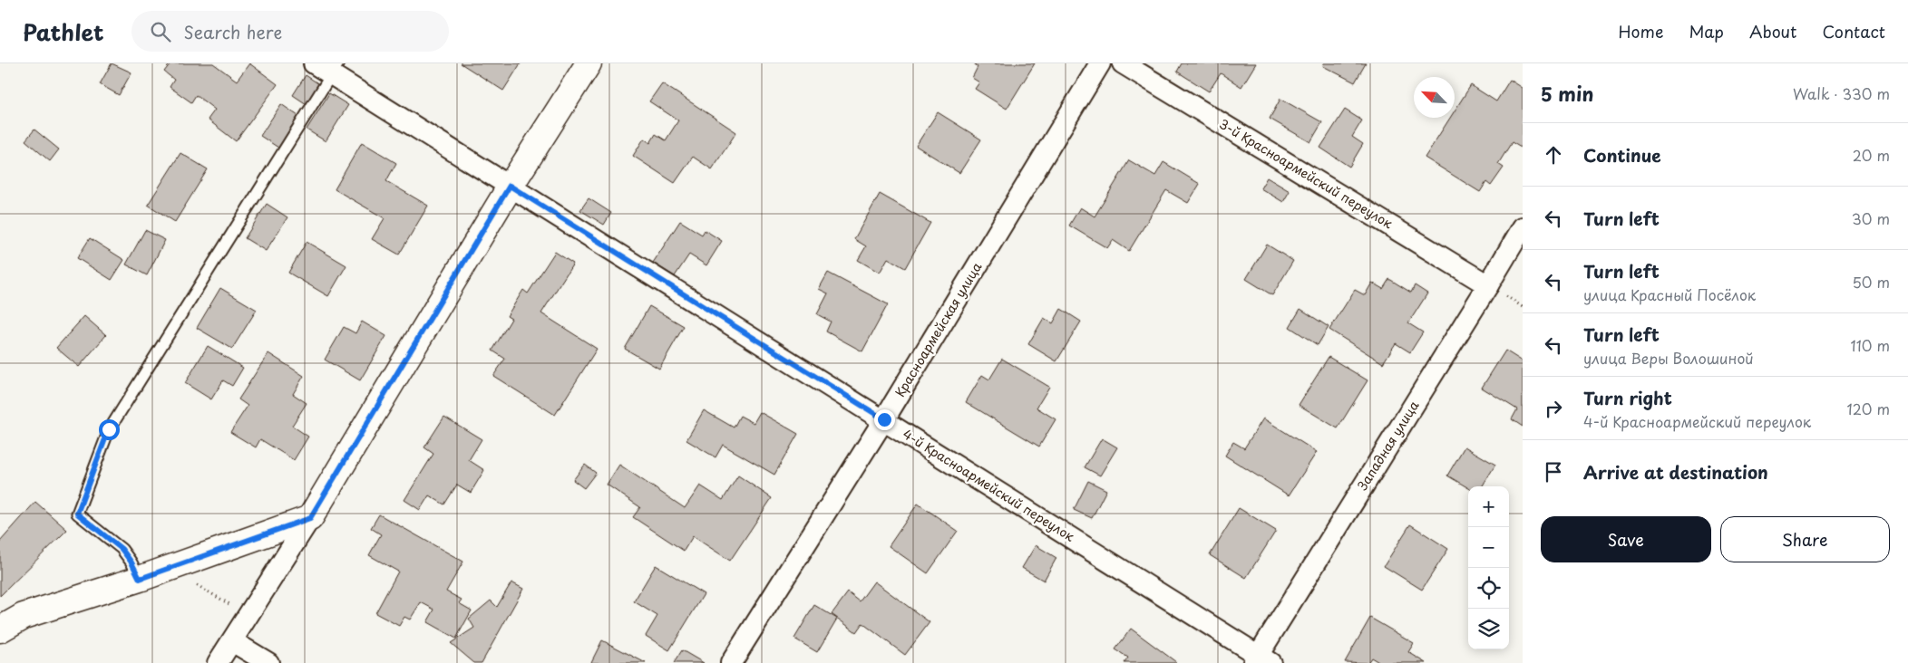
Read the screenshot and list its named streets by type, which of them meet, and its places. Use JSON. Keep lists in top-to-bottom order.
{
  "streets": {
    "street": [
      "3-й Красноармейский переулок",
      "Красноармейская улица",
      "Западная улица",
      "4-й Красноармейский переулок"
    ]
  },
  "crossings": [
    ["3-й Красноармейский переулок", "Западная улица"],
    ["Красноармейская улица", "4-й Красноармейский переулок"],
    ["Западная улица", "4-й Красноармейский переулок"]
  ],
  "north": "top left",
  "page": {
    "header": "Pathlet",
    "search": "Search here",
    "nav": [
      "Home",
      "Map",
      "About",
      "Contact"
    ],
    "heading": ["5 min", "Walk · 330 m"],
    "list": [
      ["Continue", "20 m"],
      ["Turn left", "30 m"],
      ["Turn left", "улица Красный Посёлок", "50 m"],
      ["Turn left", "улица Веры Волошиной", "110 m"],
      ["Turn right", "4-й Красноармейский переулок", "120 m"],
      "Arrive at destination"
    ],
    "map_buttons": ["+", "−"],
    "buttons": ["Save", "Share"]
  }
}
